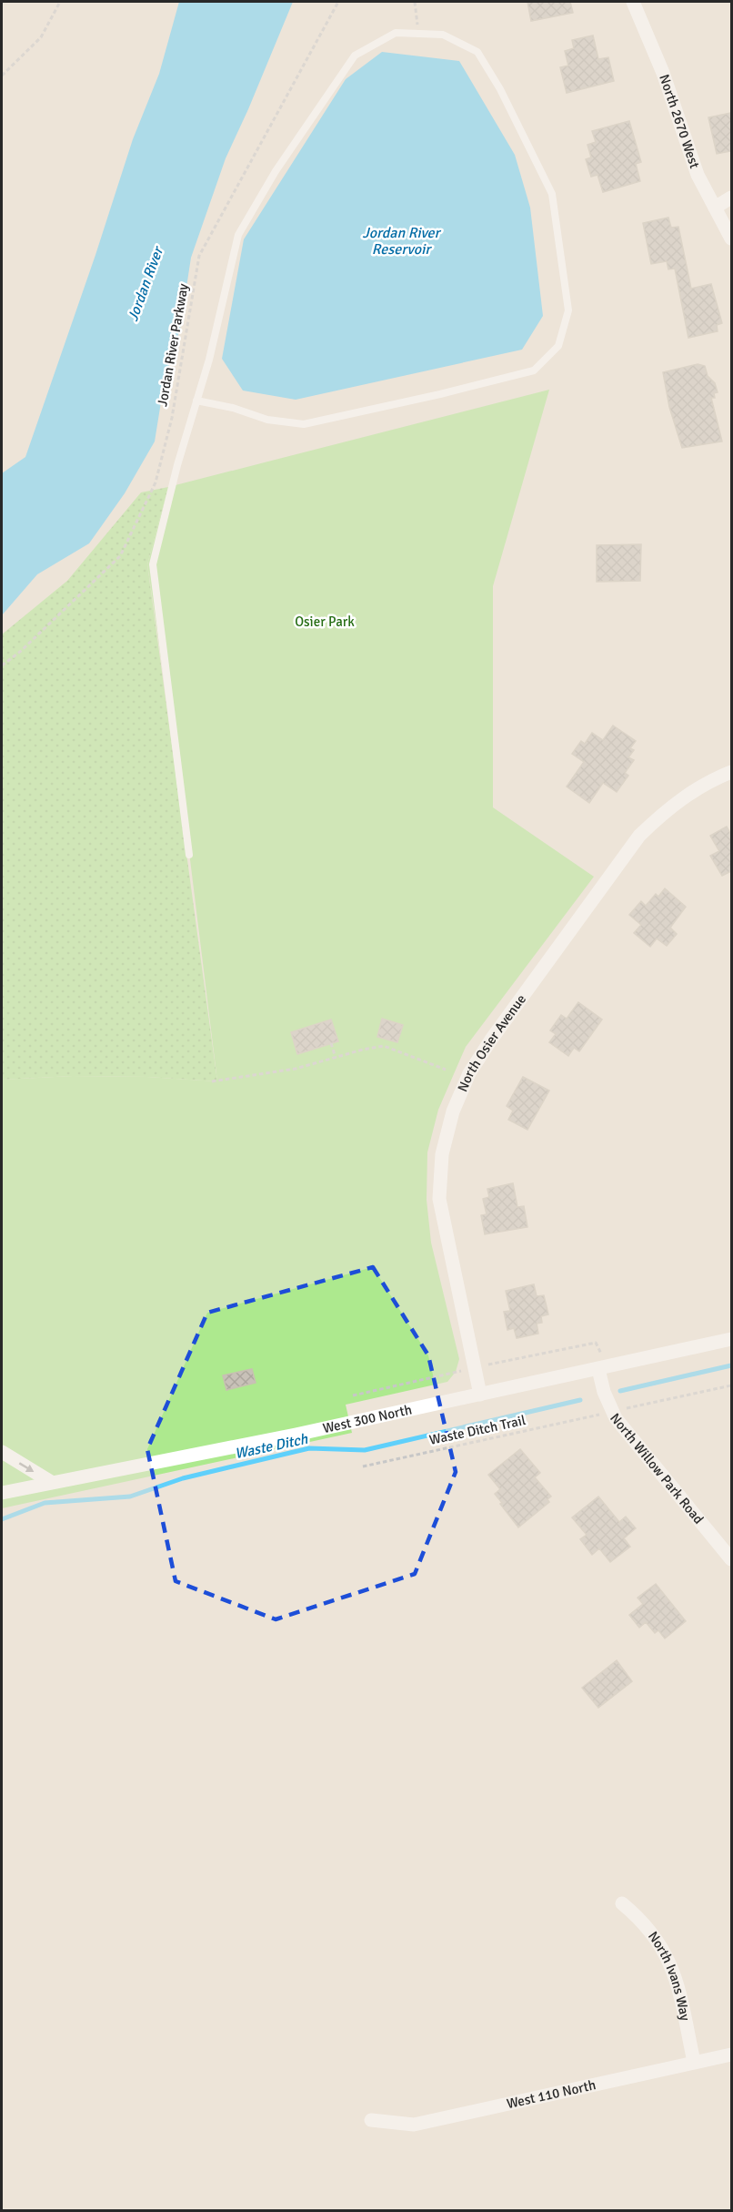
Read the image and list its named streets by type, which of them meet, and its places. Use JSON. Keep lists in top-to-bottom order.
{
  "streets": {
    "street": [
      "North 2670 West",
      "North Osier Avenue",
      "West 300 North",
      "North Willow Park Road",
      "North Ivans Way",
      "West 110 North"
    ],
    "path": ["Jordan River Parkway", "Waste Ditch Trail"]
  },
  "crossings": [
    ["North Osier Avenue", "West 300 North"],
    ["West 300 North", "North Willow Park Road"],
    ["North Ivans Way", "West 110 North"]
  ],
  "water": ["Jordan River Reservoir", "Jordan River", "Waste Ditch"],
  "parks": ["Osier Park"]
}
